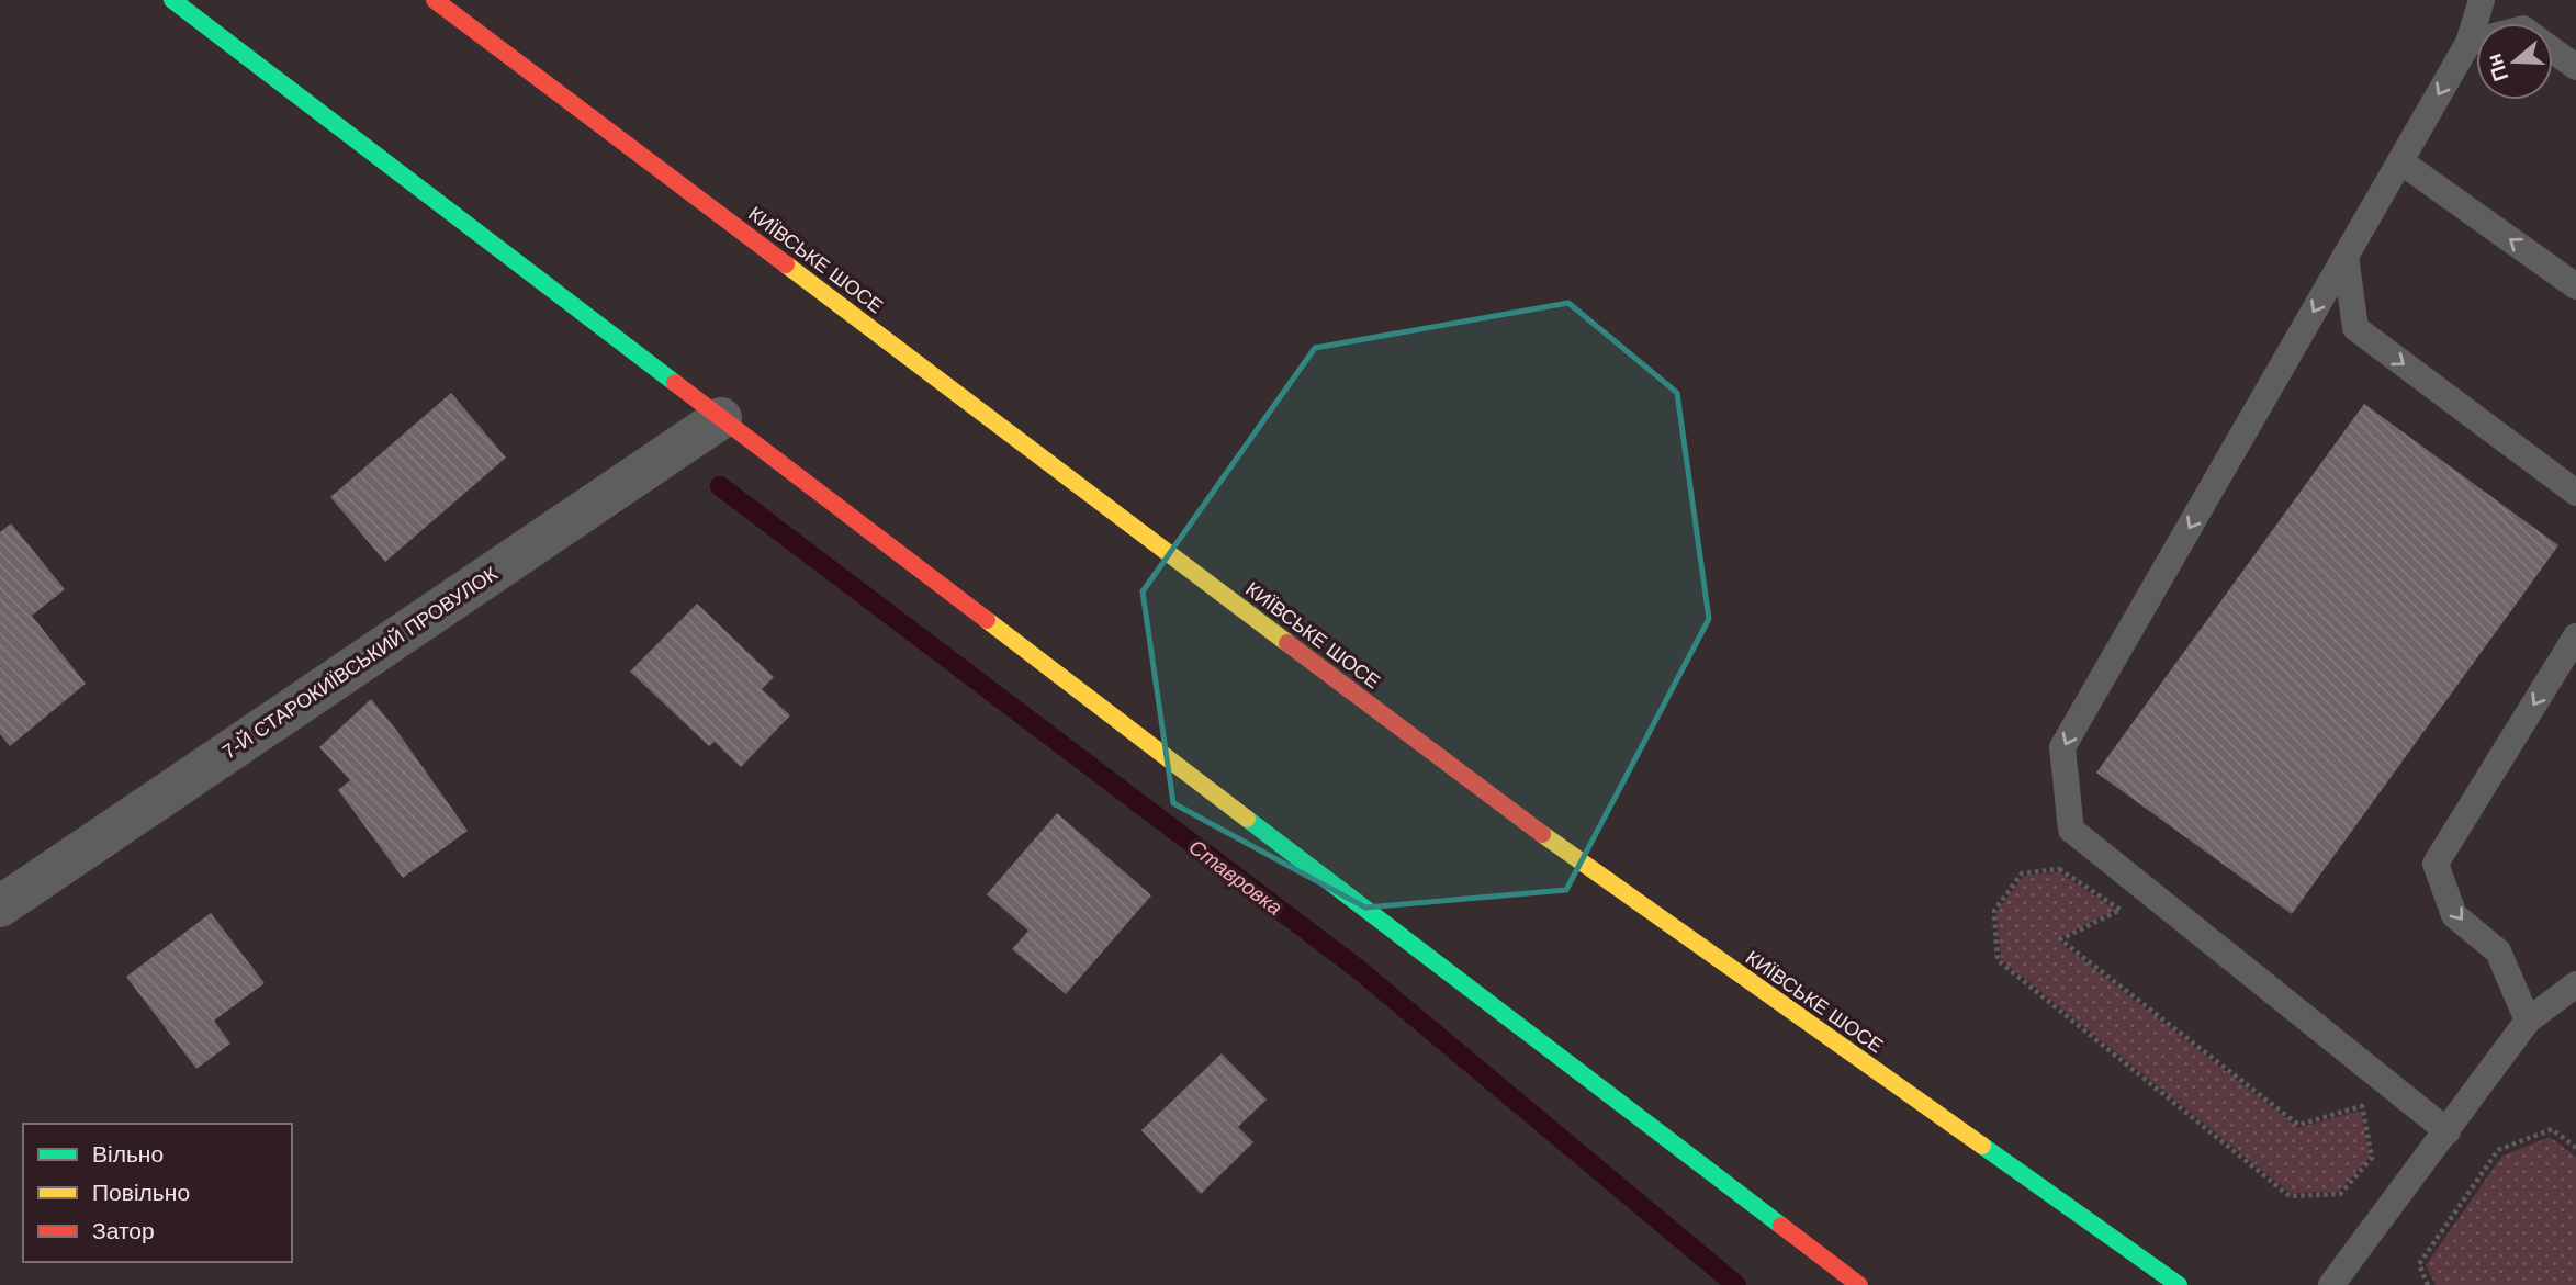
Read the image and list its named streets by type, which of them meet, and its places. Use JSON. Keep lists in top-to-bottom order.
{
  "streets": {
    "main road": ["КИЇВСЬКЕ ШОСЕ"],
    "street": ["7-Й СТАРОКИЇВСЬКИЙ ПРОВУЛОК"]
  },
  "water": ["Ставровка"],
  "legend": ["Вільно", "Повільно", "Затор"],
  "north": "left"
}
